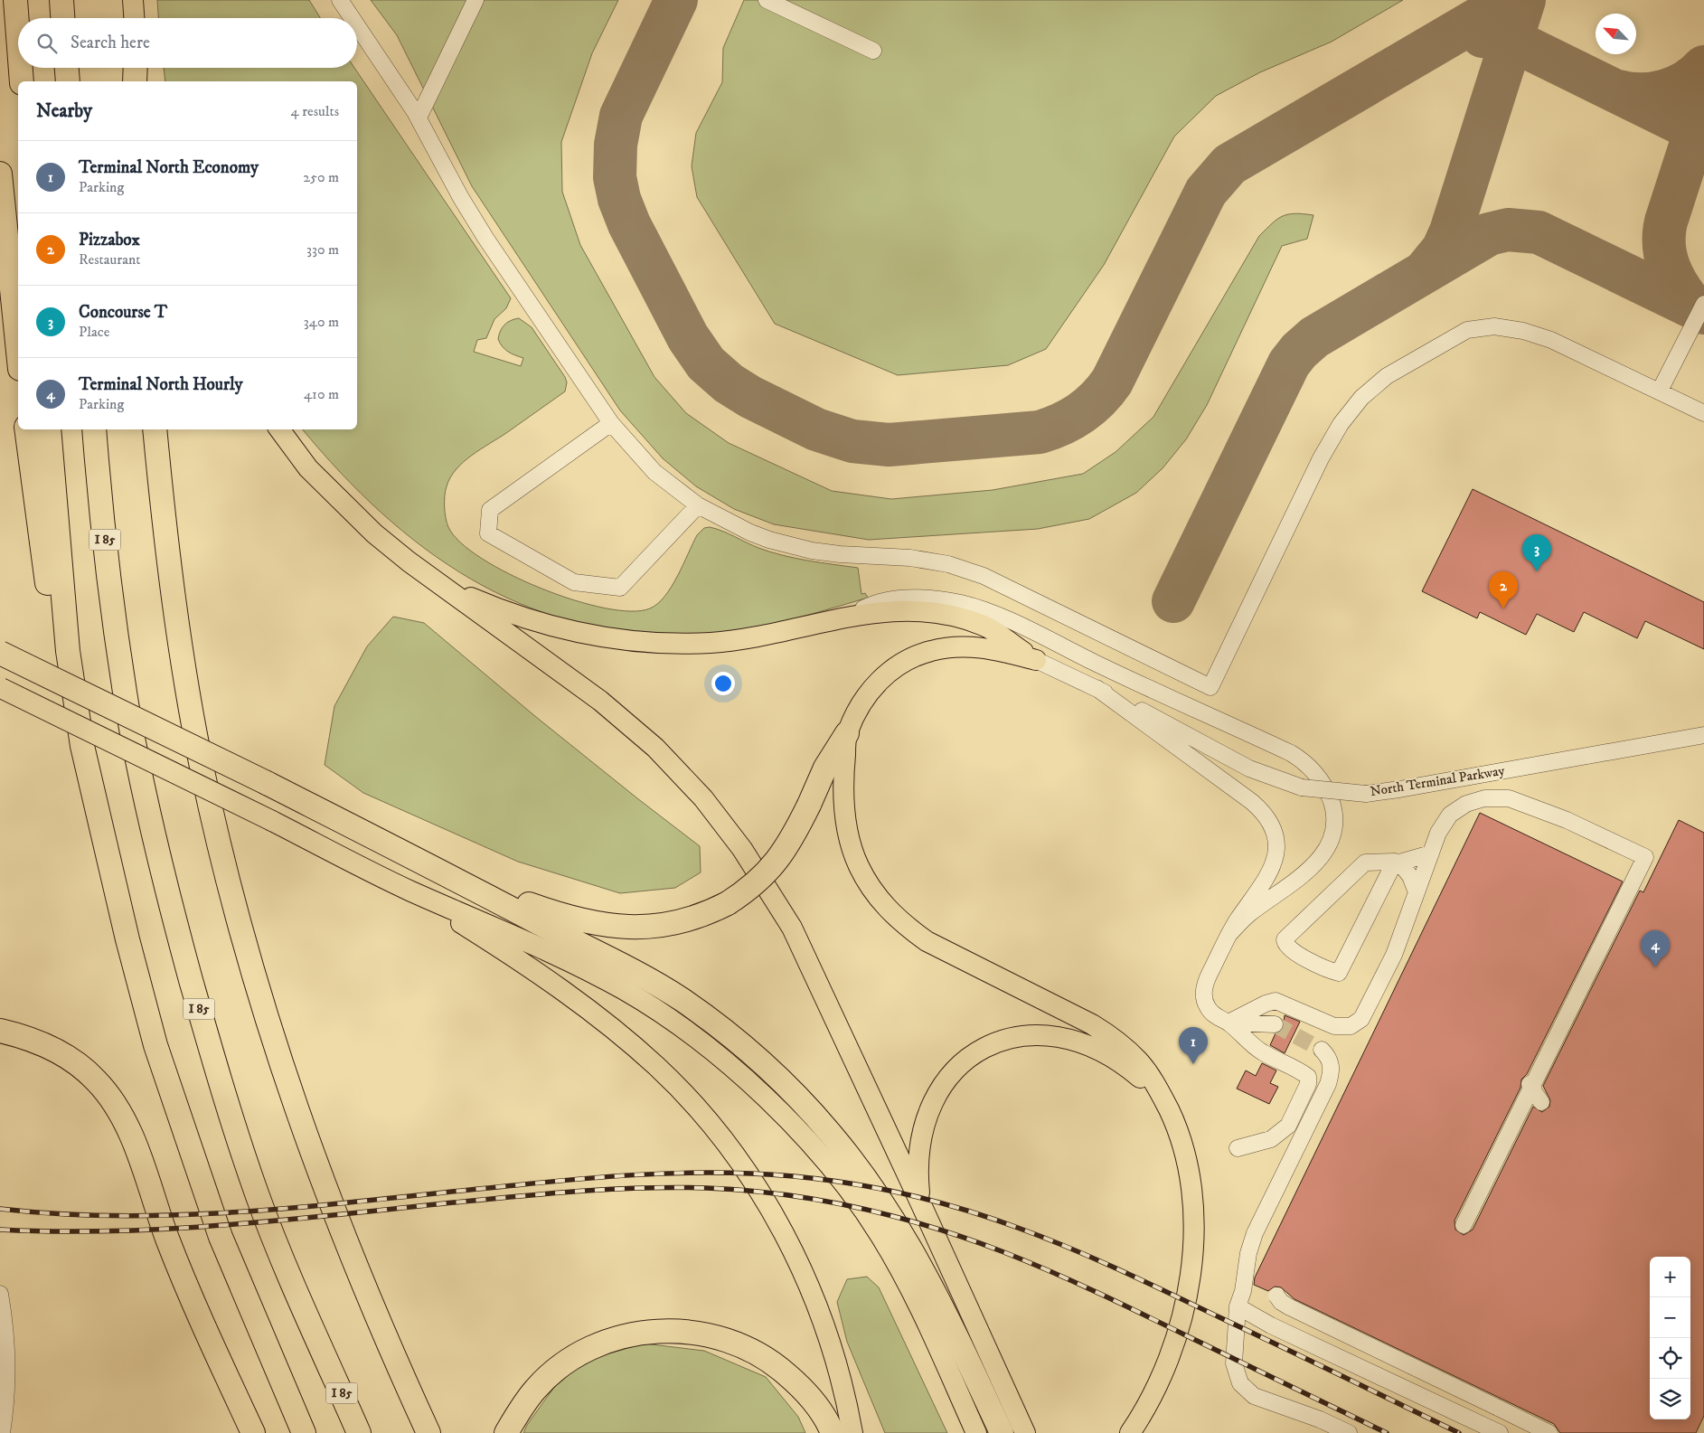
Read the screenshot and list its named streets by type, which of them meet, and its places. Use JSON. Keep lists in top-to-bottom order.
{
  "streets": {
    "highway": ["I 85"],
    "street": ["North Terminal Parkway"]
  },
  "north": "top left",
  "page": {
    "search": "Search here",
    "heading": ["Nearby", "4 results"],
    "list": [
      {
        "mark": "1",
        "name": "Terminal North Economy",
        "note": "Parking",
        "value": "250 m"
      },
      {
        "mark": "2",
        "name": "Pizzabox",
        "note": "Restaurant",
        "value": "330 m"
      },
      {
        "mark": "3",
        "name": "Concourse T",
        "note": "Place",
        "value": "340 m"
      },
      {
        "mark": "4",
        "name": "Terminal North Hourly",
        "note": "Parking",
        "value": "410 m"
      }
    ],
    "pins": [
      "3",
      "2",
      "4",
      "1"
    ],
    "map_buttons": ["+", "−"]
  }
}
